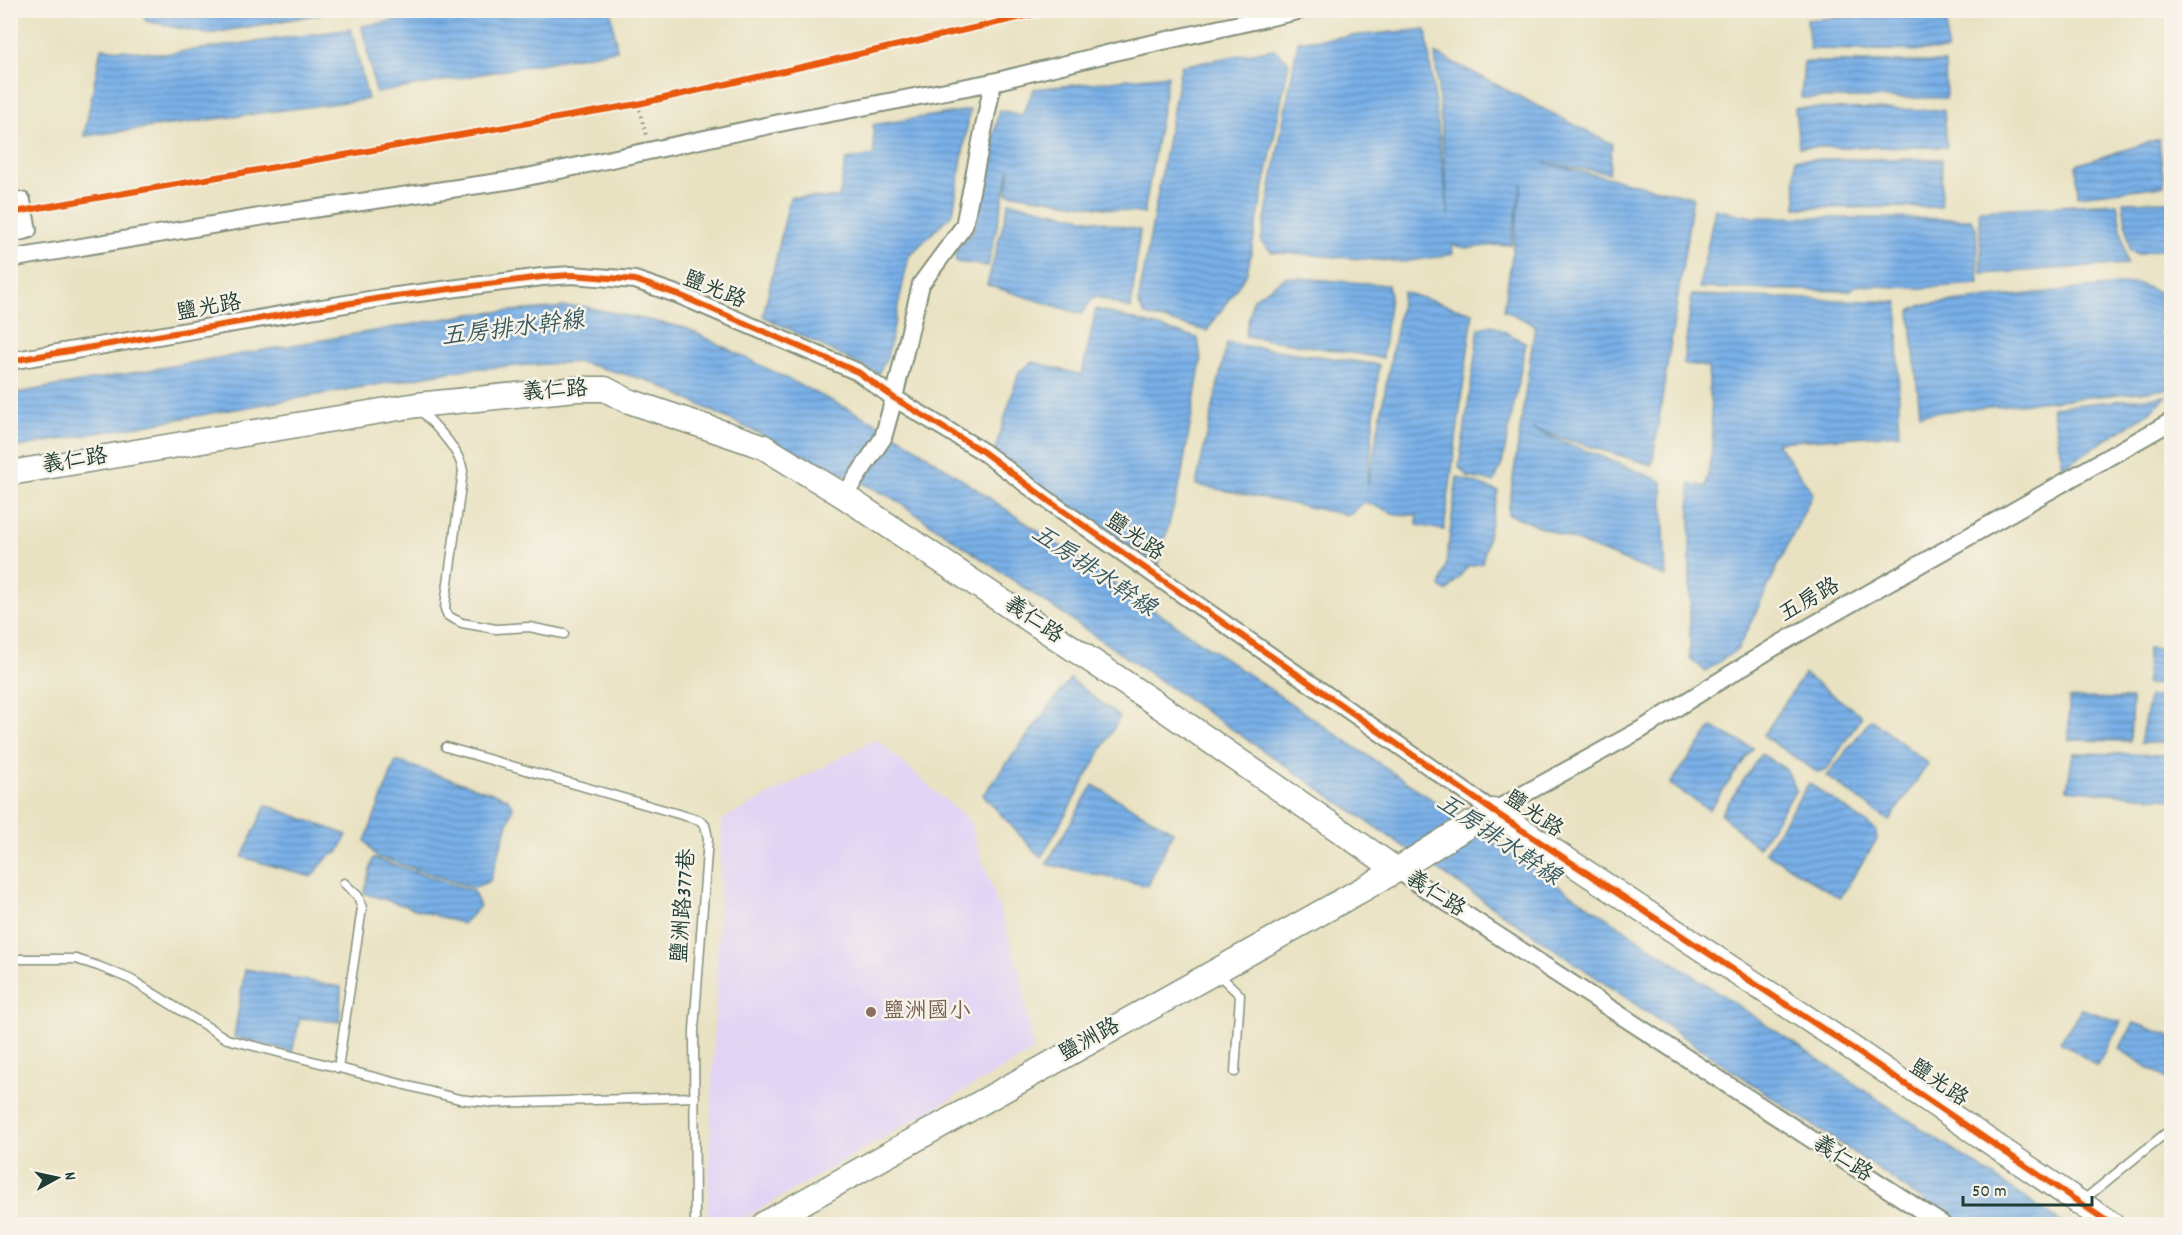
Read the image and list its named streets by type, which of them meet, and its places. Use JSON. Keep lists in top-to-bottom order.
{
  "streets": {
    "street": [
      "鹽光路",
      "義仁路",
      "五房路",
      "鹽洲路"
    ],
    "lane": ["鹽洲路377巷"]
  },
  "crossings": [
    ["鹽光路", "五房路"],
    ["義仁路", "鹽洲路"],
    ["五房路", "鹽洲路"]
  ],
  "water": ["五房排水幹線"],
  "places": ["鹽洲國小"],
  "scale_bar": "50 m",
  "north": "right"
}
